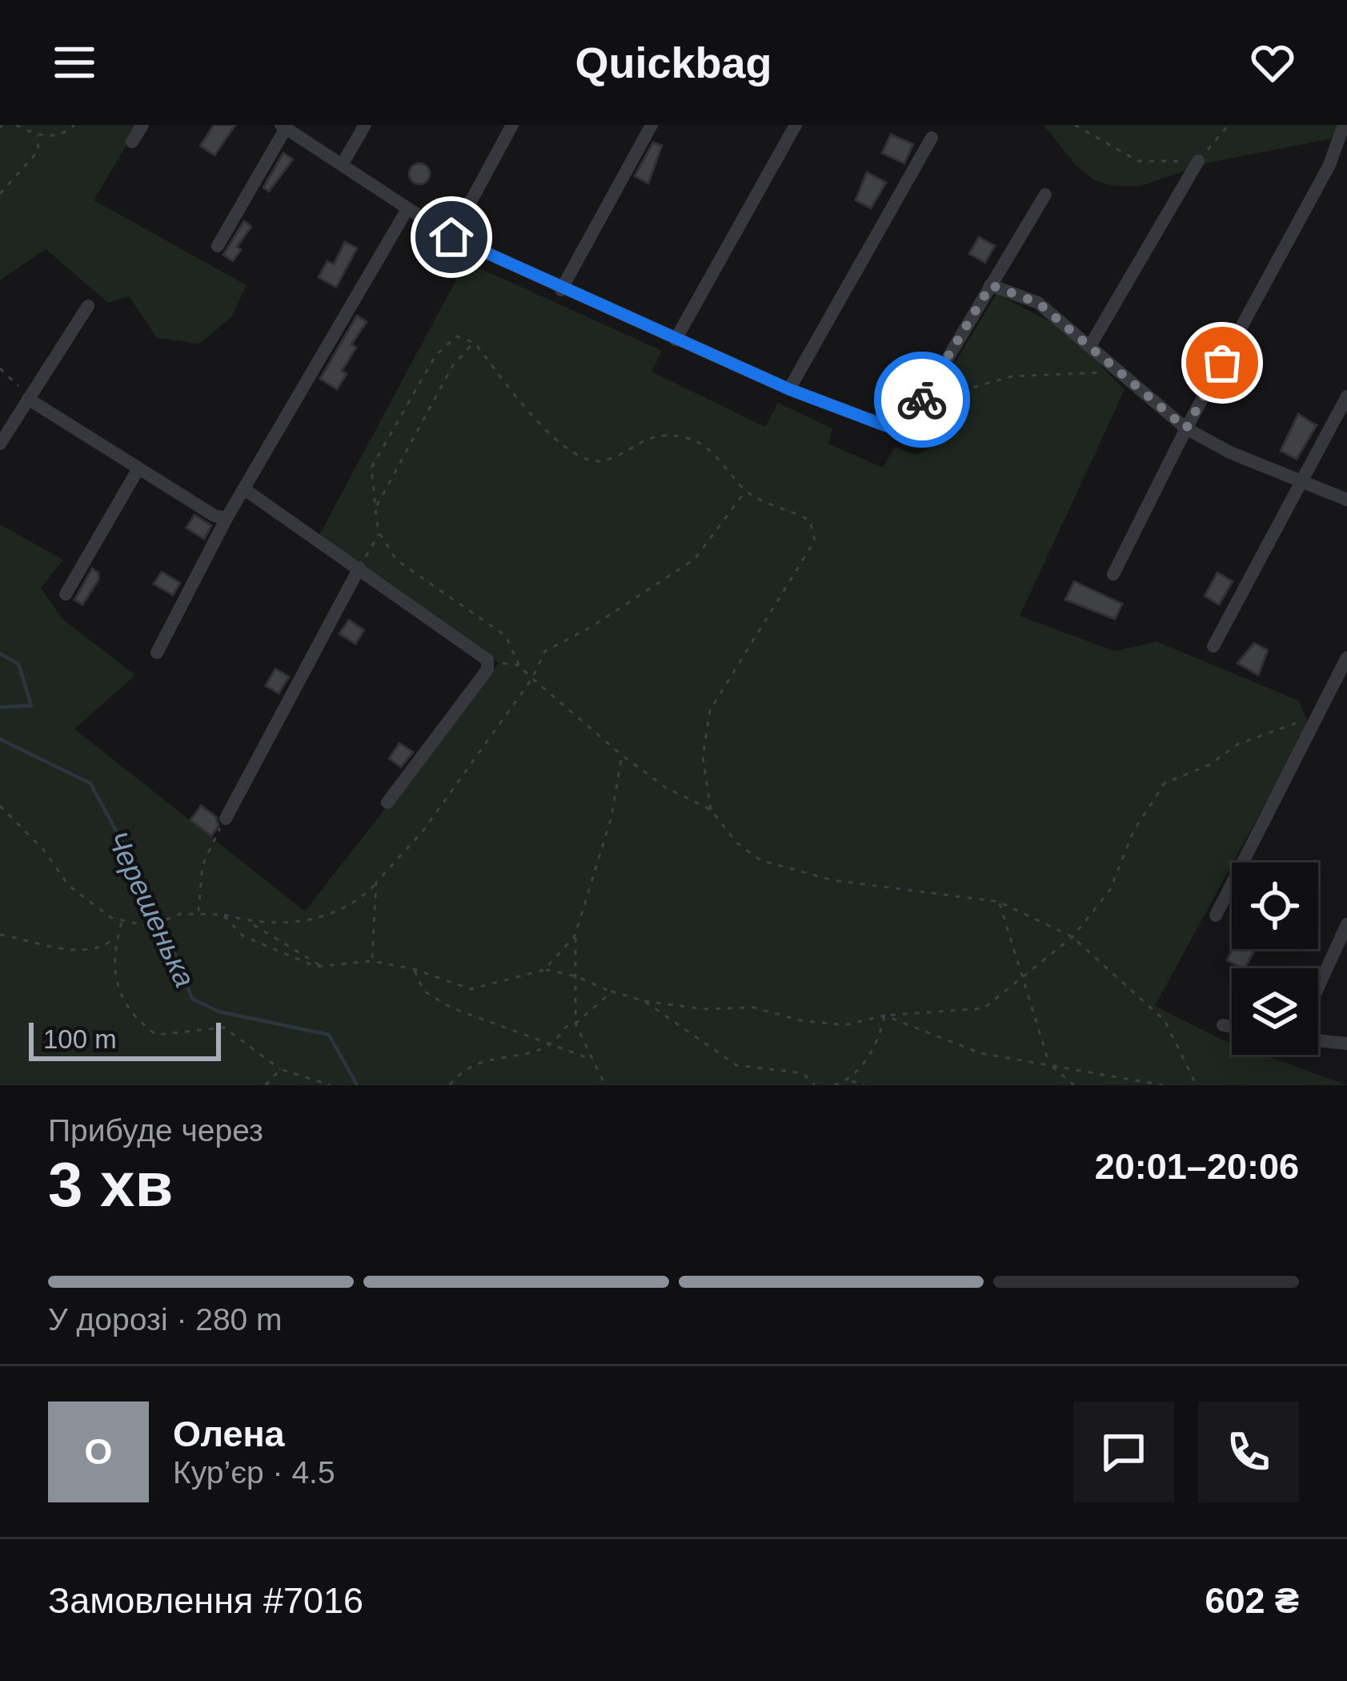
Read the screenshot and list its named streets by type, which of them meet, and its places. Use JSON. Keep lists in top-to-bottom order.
{
  "water": ["Черешенька"],
  "scale_bar": "100 m",
  "page": {
    "header": "Quickbag",
    "scale": "100 m",
    "heading": ["3 хв", "Прибуде через", "20:01–20:06"],
    "panel": [
      "Олена",
      "Кур’єр · 4.5",
      "Замовлення #7016",
      "602 ₴"
    ],
    "bar": "У дорозі · 280 m",
    "round": "О"
  }
}
